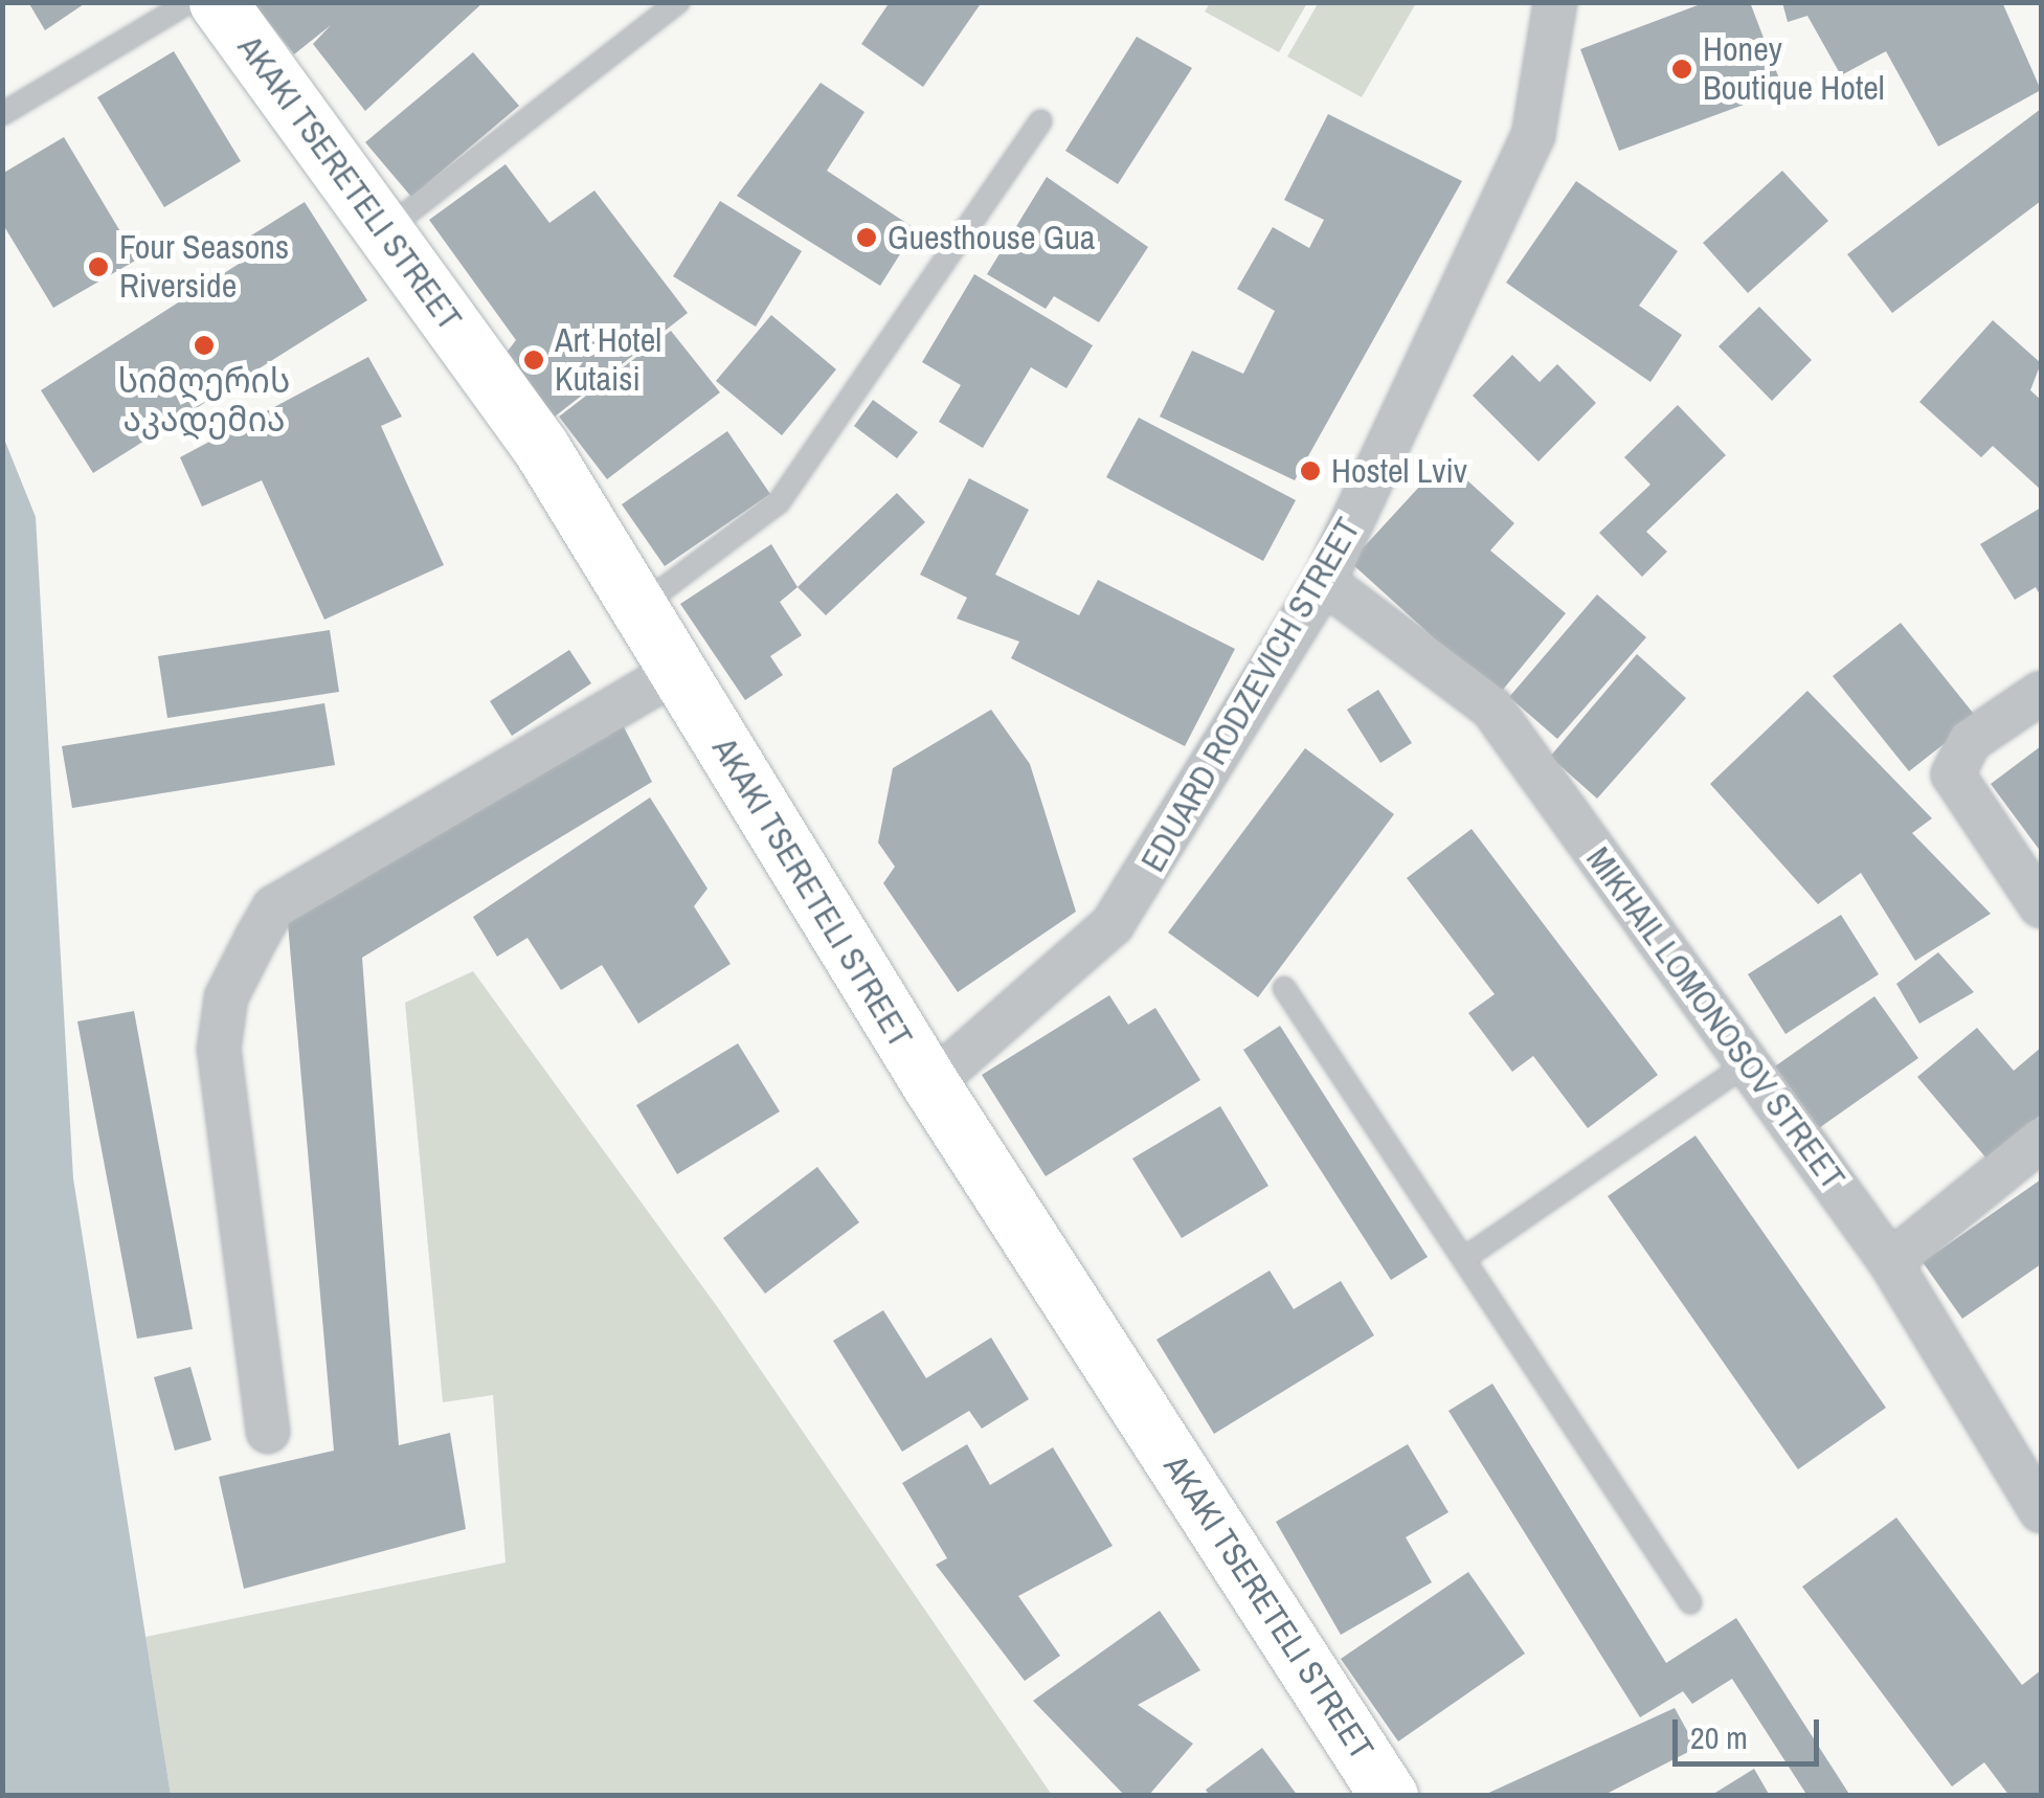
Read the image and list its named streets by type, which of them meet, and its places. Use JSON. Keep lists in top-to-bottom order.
{
  "streets": {
    "main road": ["AKAKI TSERETELI STREET"],
    "street": ["EDUARD RODZEVICH STREET", "MIKHAIL LOMONOSOV STREET"]
  },
  "crossings": [
    ["AKAKI TSERETELI STREET", "EDUARD RODZEVICH STREET"],
    ["EDUARD RODZEVICH STREET", "MIKHAIL LOMONOSOV STREET"]
  ],
  "places": [
    "Honey Boutique Hotel",
    "Guesthouse Gua",
    "Four Seasons Riverside",
    "სიმღერის აკადემია",
    "Art Hotel Kutaisi",
    "Hostel Lviv"
  ],
  "scale_bar": "20 m"
}
